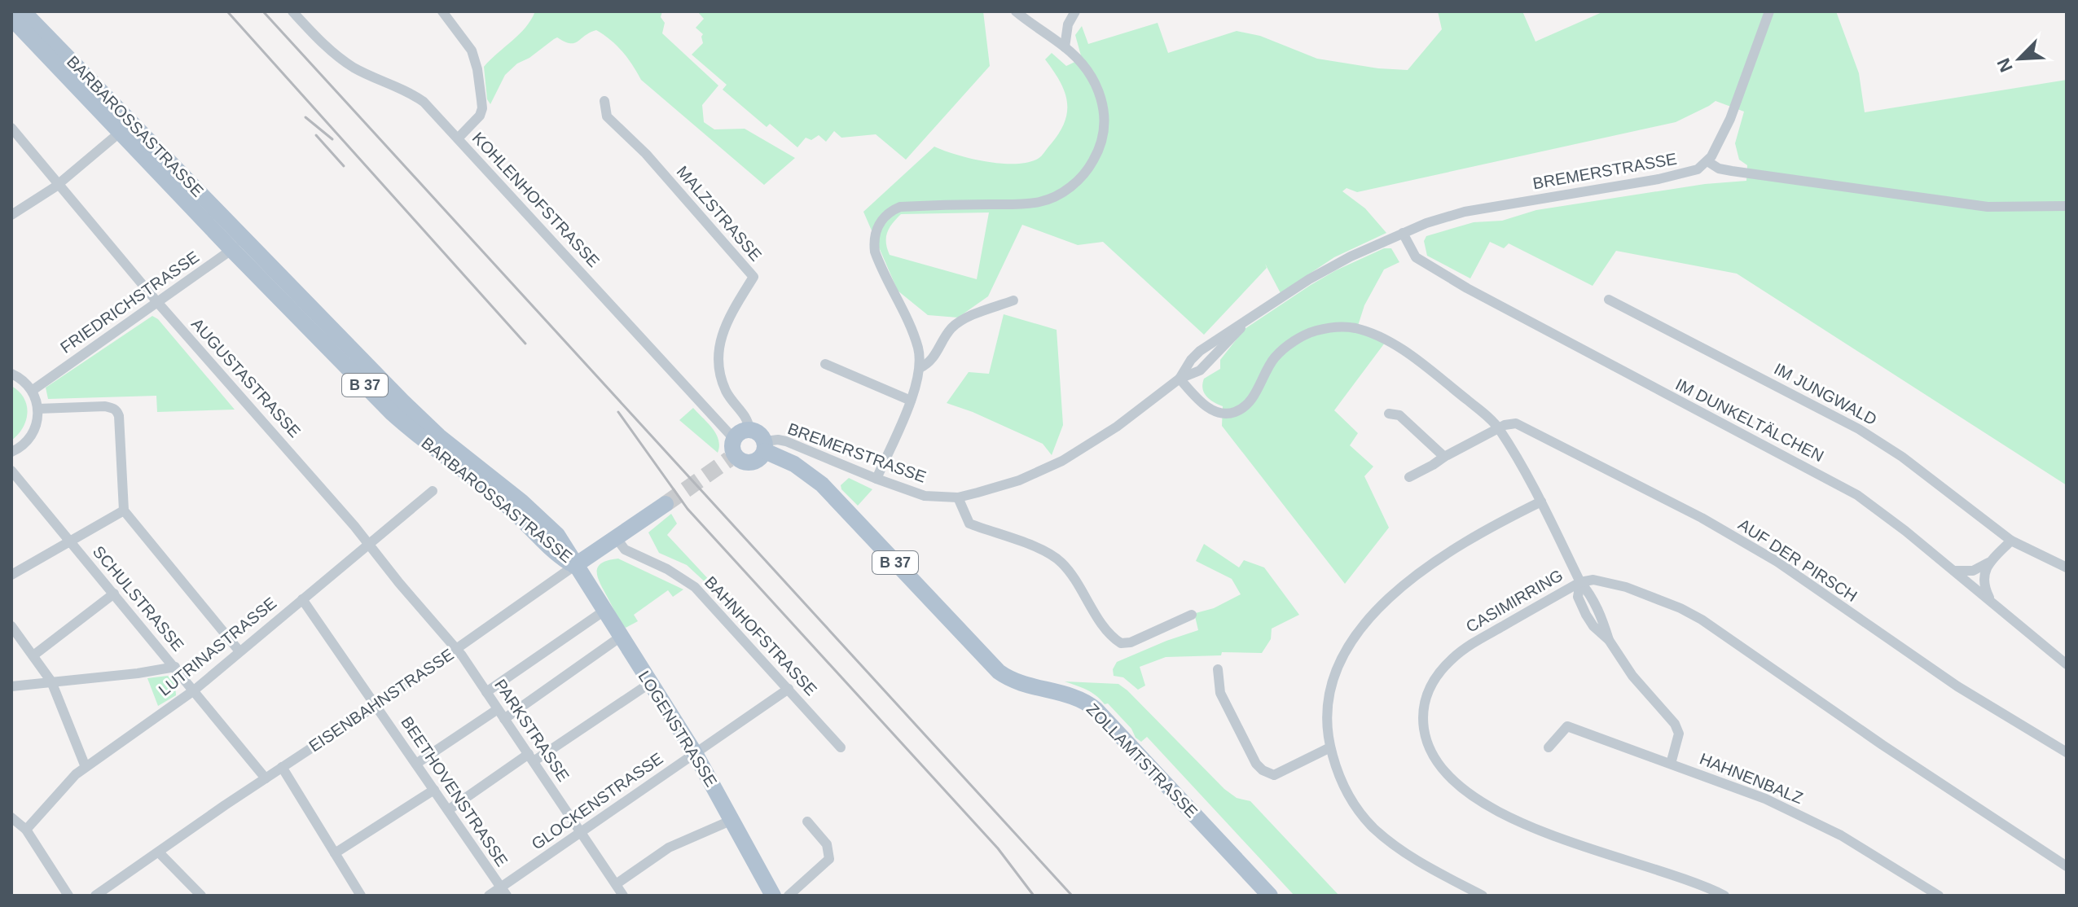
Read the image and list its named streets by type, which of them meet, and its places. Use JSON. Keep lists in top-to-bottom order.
{
  "streets": {
    "main road": [
      "BARBAROSSASTRASSE",
      "B 37",
      "EISENBAHNSTRASSE",
      "LOGENSTRASSE",
      "ZOLLAMTSTRASSE"
    ],
    "street": [
      "BREMERSTRASSE",
      "KOHLENHOFSTRASSE",
      "MALZSTRASSE",
      "FRIEDRICHSTRASSE",
      "AUGUSTASTRASSE",
      "IM JUNGWALD",
      "IM DUNKELTÄLCHEN",
      "AUF DER PIRSCH",
      "SCHULSTRASSE",
      "CASIMIRRING",
      "BAHNHOFSTRASSE",
      "LUTRINASTRASSE",
      "PARKSTRASSE",
      "HAHNENBALZ",
      "BEETHOVENSTRASSE",
      "GLOCKENSTRASSE"
    ]
  },
  "crossings": [
    ["BARBAROSSASTRASSE", "FRIEDRICHSTRASSE"],
    ["BARBAROSSASTRASSE", "B 37"],
    ["BARBAROSSASTRASSE", "EISENBAHNSTRASSE"],
    ["BARBAROSSASTRASSE", "LOGENSTRASSE"],
    ["BREMERSTRASSE", "KOHLENHOFSTRASSE"],
    ["BREMERSTRASSE", "MALZSTRASSE"],
    ["BREMERSTRASSE", "IM DUNKELTÄLCHEN"],
    ["BREMERSTRASSE", "ZOLLAMTSTRASSE"],
    ["KOHLENHOFSTRASSE", "MALZSTRASSE"],
    ["KOHLENHOFSTRASSE", "ZOLLAMTSTRASSE"],
    ["MALZSTRASSE", "ZOLLAMTSTRASSE"],
    ["FRIEDRICHSTRASSE", "AUGUSTASTRASSE"],
    ["AUGUSTASTRASSE", "LUTRINASTRASSE"],
    ["AUGUSTASTRASSE", "EISENBAHNSTRASSE"],
    ["AUGUSTASTRASSE", "PARKSTRASSE"],
    ["B 37", "BAHNHOFSTRASSE"],
    ["B 37", "EISENBAHNSTRASSE"],
    ["SCHULSTRASSE", "LUTRINASTRASSE"],
    ["SCHULSTRASSE", "EISENBAHNSTRASSE"],
    ["BAHNHOFSTRASSE", "EISENBAHNSTRASSE"],
    ["BAHNHOFSTRASSE", "GLOCKENSTRASSE"],
    ["LUTRINASTRASSE", "BEETHOVENSTRASSE"],
    ["EISENBAHNSTRASSE", "LOGENSTRASSE"],
    ["EISENBAHNSTRASSE", "PARKSTRASSE"],
    ["EISENBAHNSTRASSE", "BEETHOVENSTRASSE"],
    ["LOGENSTRASSE", "GLOCKENSTRASSE"],
    ["PARKSTRASSE", "GLOCKENSTRASSE"],
    ["BEETHOVENSTRASSE", "GLOCKENSTRASSE"]
  ],
  "north": "bottom left"
}
